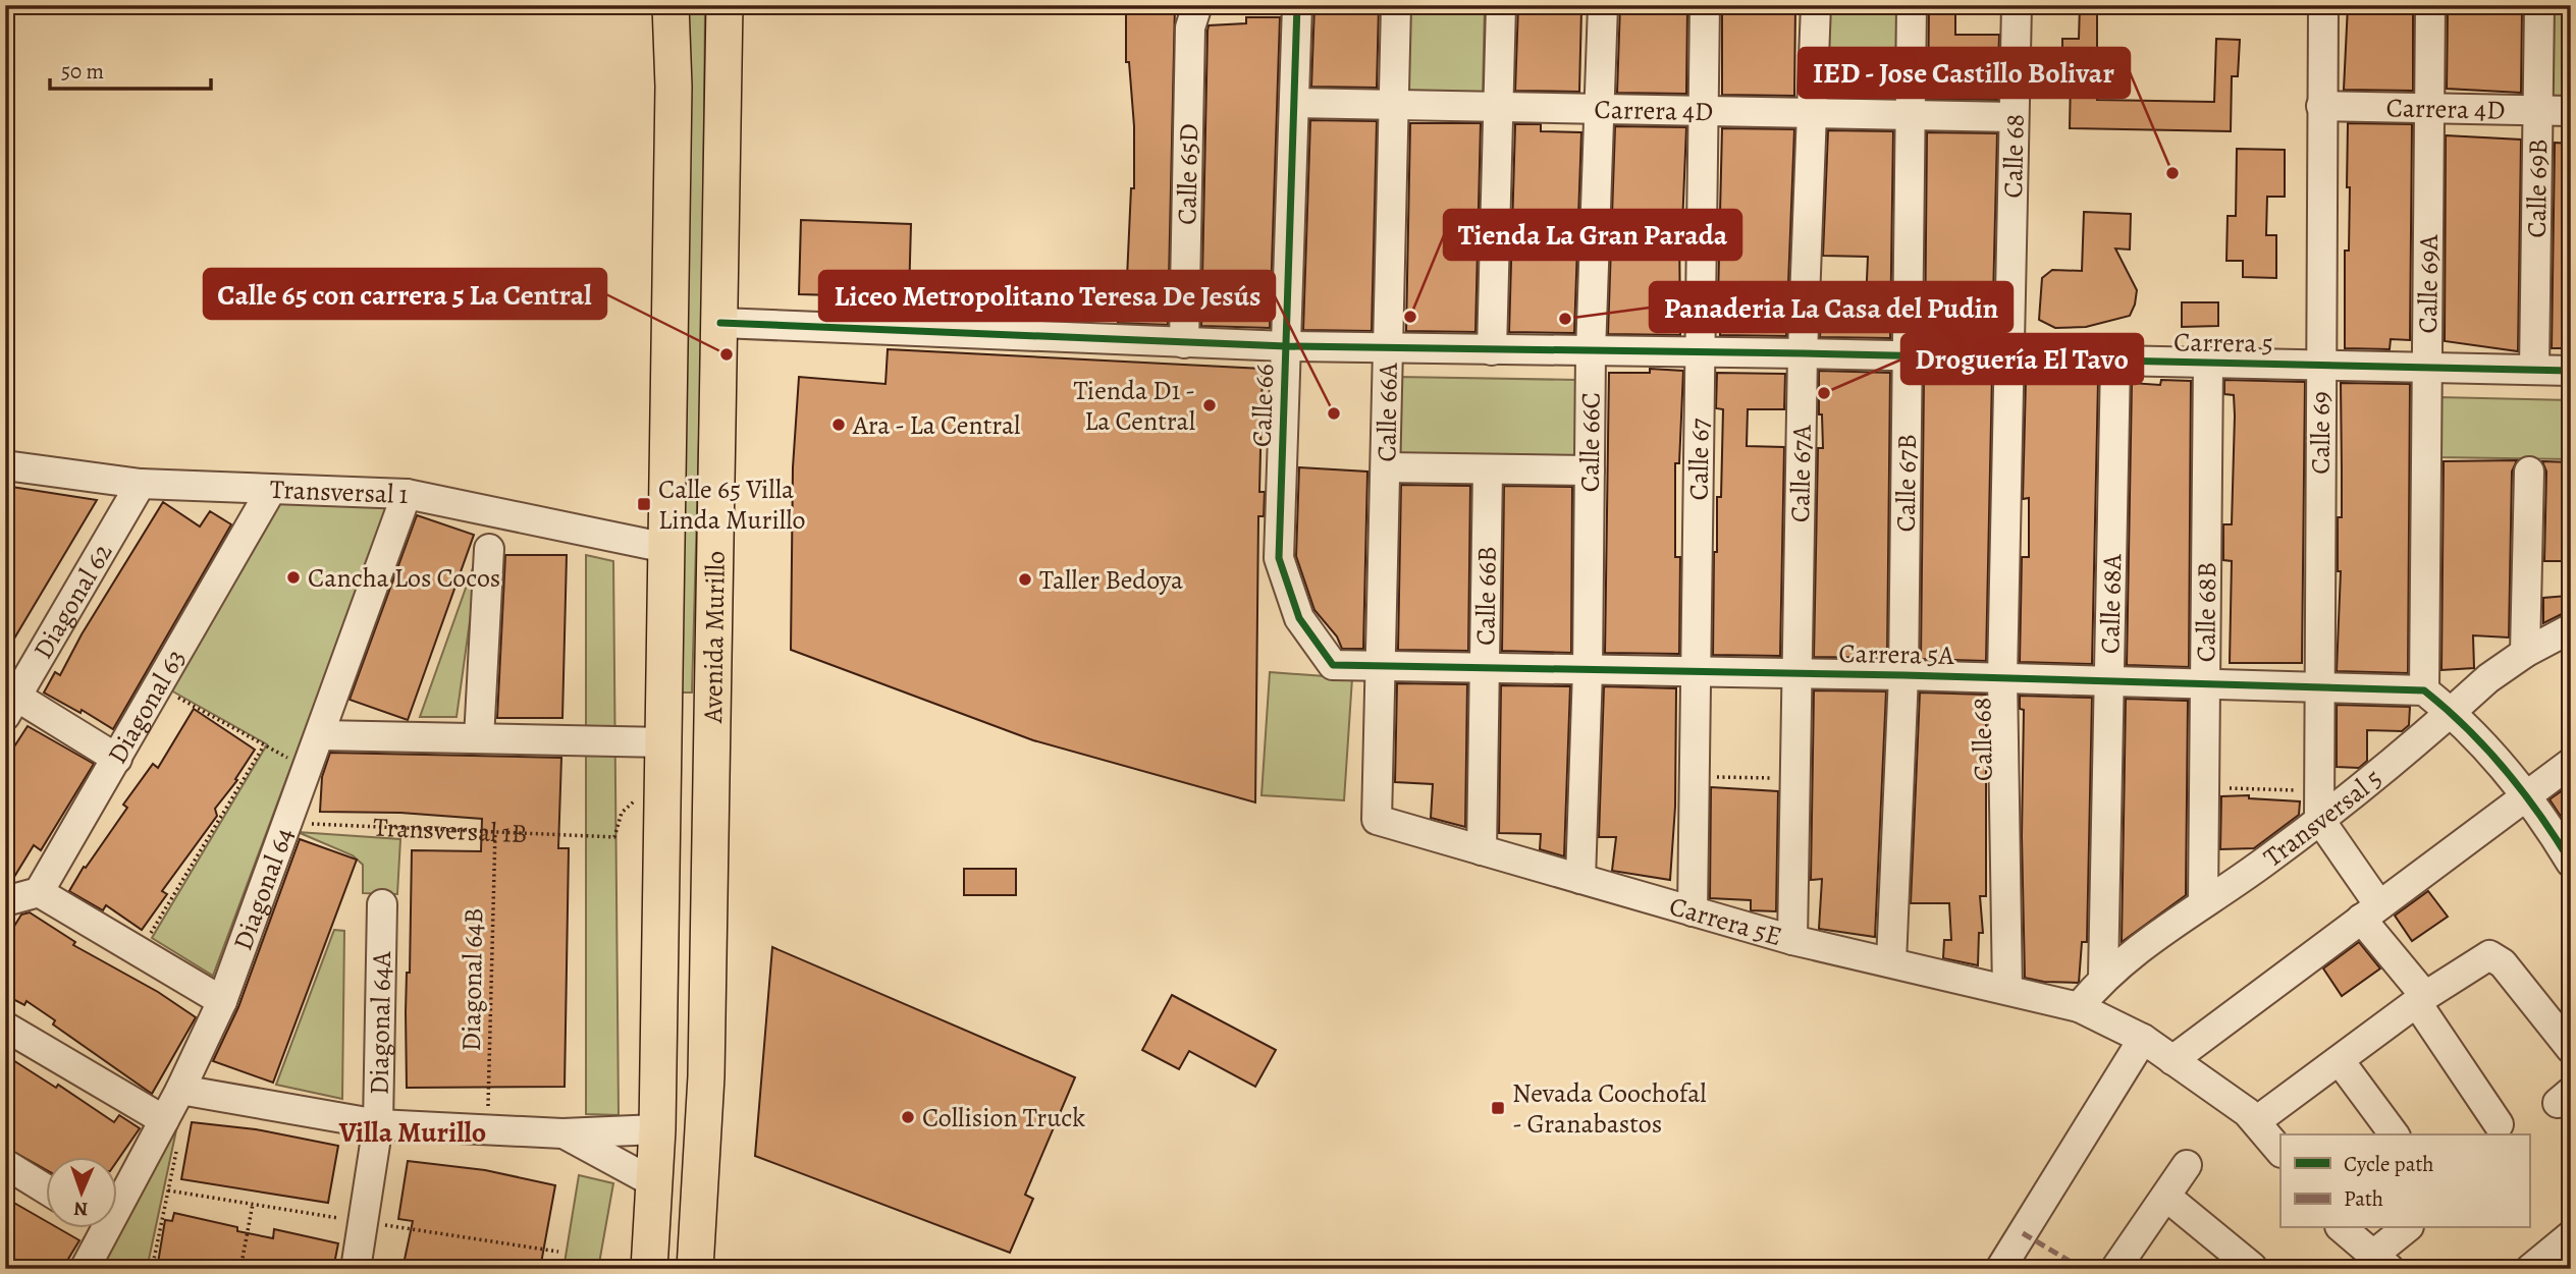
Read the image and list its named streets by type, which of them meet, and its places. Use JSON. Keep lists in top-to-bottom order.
{
  "streets": {
    "main road": ["Avenida Murillo"],
    "street": [
      "Carrera 4D",
      "Calle 68",
      "Calle 65D",
      "Calle 69B",
      "Calle 69A",
      "Carrera 5",
      "Calle 66",
      "Calle 66A",
      "Calle 69",
      "Calle 66C",
      "Calle 67",
      "Calle 67A",
      "Calle 67B",
      "Transversal 1",
      "Calle 66B",
      "Diagonal 62",
      "Calle 68A",
      "Calle 68B",
      "Carrera 5A",
      "Diagonal 63",
      "Transversal 5",
      "Diagonal 64",
      "Carrera 5E",
      "Diagonal 64A"
    ],
    "path": ["Transversal 1B", "Diagonal 64B"]
  },
  "crossings": [
    ["Carrera 4D", "Calle 68"],
    ["Carrera 4D", "Calle 69B"],
    ["Carrera 4D", "Calle 69A"],
    ["Carrera 4D", "Calle 66"],
    ["Carrera 4D", "Calle 66A"],
    ["Carrera 4D", "Calle 69"],
    ["Carrera 4D", "Calle 66C"],
    ["Carrera 4D", "Calle 67"],
    ["Carrera 4D", "Calle 67A"],
    ["Carrera 4D", "Calle 67B"],
    ["Calle 68", "Carrera 5"],
    ["Calle 68", "Carrera 5A"],
    ["Calle 68", "Carrera 5E"],
    ["Calle 65D", "Carrera 5"],
    ["Calle 69B", "Carrera 5"],
    ["Calle 69A", "Carrera 5"],
    ["Calle 69A", "Carrera 5A"],
    ["Carrera 5", "Calle 66"],
    ["Carrera 5", "Calle 66A"],
    ["Carrera 5", "Calle 69"],
    ["Carrera 5", "Calle 66C"],
    ["Carrera 5", "Calle 67"],
    ["Carrera 5", "Calle 67A"],
    ["Carrera 5", "Calle 67B"],
    ["Carrera 5", "Calle 68A"],
    ["Carrera 5", "Calle 68B"],
    ["Carrera 5", "Avenida Murillo"],
    ["Calle 66", "Carrera 5A"],
    ["Calle 66A", "Carrera 5A"],
    ["Calle 66A", "Carrera 5E"],
    ["Calle 69", "Carrera 5A"],
    ["Calle 69", "Transversal 5"],
    ["Calle 66C", "Carrera 5A"],
    ["Calle 66C", "Carrera 5E"],
    ["Calle 67", "Carrera 5A"],
    ["Calle 67", "Carrera 5E"],
    ["Calle 67A", "Carrera 5A"],
    ["Calle 67A", "Carrera 5E"],
    ["Calle 67B", "Carrera 5A"],
    ["Calle 67B", "Carrera 5E"],
    ["Transversal 1", "Diagonal 62"],
    ["Transversal 1", "Avenida Murillo"],
    ["Transversal 1", "Diagonal 63"],
    ["Transversal 1", "Diagonal 64"],
    ["Calle 66B", "Carrera 5A"],
    ["Calle 66B", "Carrera 5E"],
    ["Calle 68A", "Carrera 5A"],
    ["Calle 68A", "Transversal 5"],
    ["Calle 68B", "Carrera 5A"],
    ["Calle 68B", "Transversal 5"],
    ["Transversal 5", "Carrera 5E"],
    ["Transversal 1B", "Diagonal 64"],
    ["Transversal 1B", "Diagonal 64B"]
  ],
  "districts": ["Villa Murillo"],
  "places": {
    "other": [
      "IED - Jose Castillo Bolivar",
      "Tienda La Gran Parada",
      "Panaderia La Casa del Pudin",
      "Calle 65 con carrera 5 La Central",
      "Droguería El Tavo",
      "Tienda D1 - La Central",
      "Liceo Metropolitano Teresa De Jesús",
      "Ara - La Central",
      "Cancha Los Cocos",
      "Taller Bedoya",
      "Collision Truck"
    ],
    "transit": ["Calle 65 Villa Linda Murillo", "Nevada Coochofal - Granabastos"]
  },
  "legend": ["Cycle path", "Path"],
  "scale_bar": "50 m",
  "north": "bottom"
}
